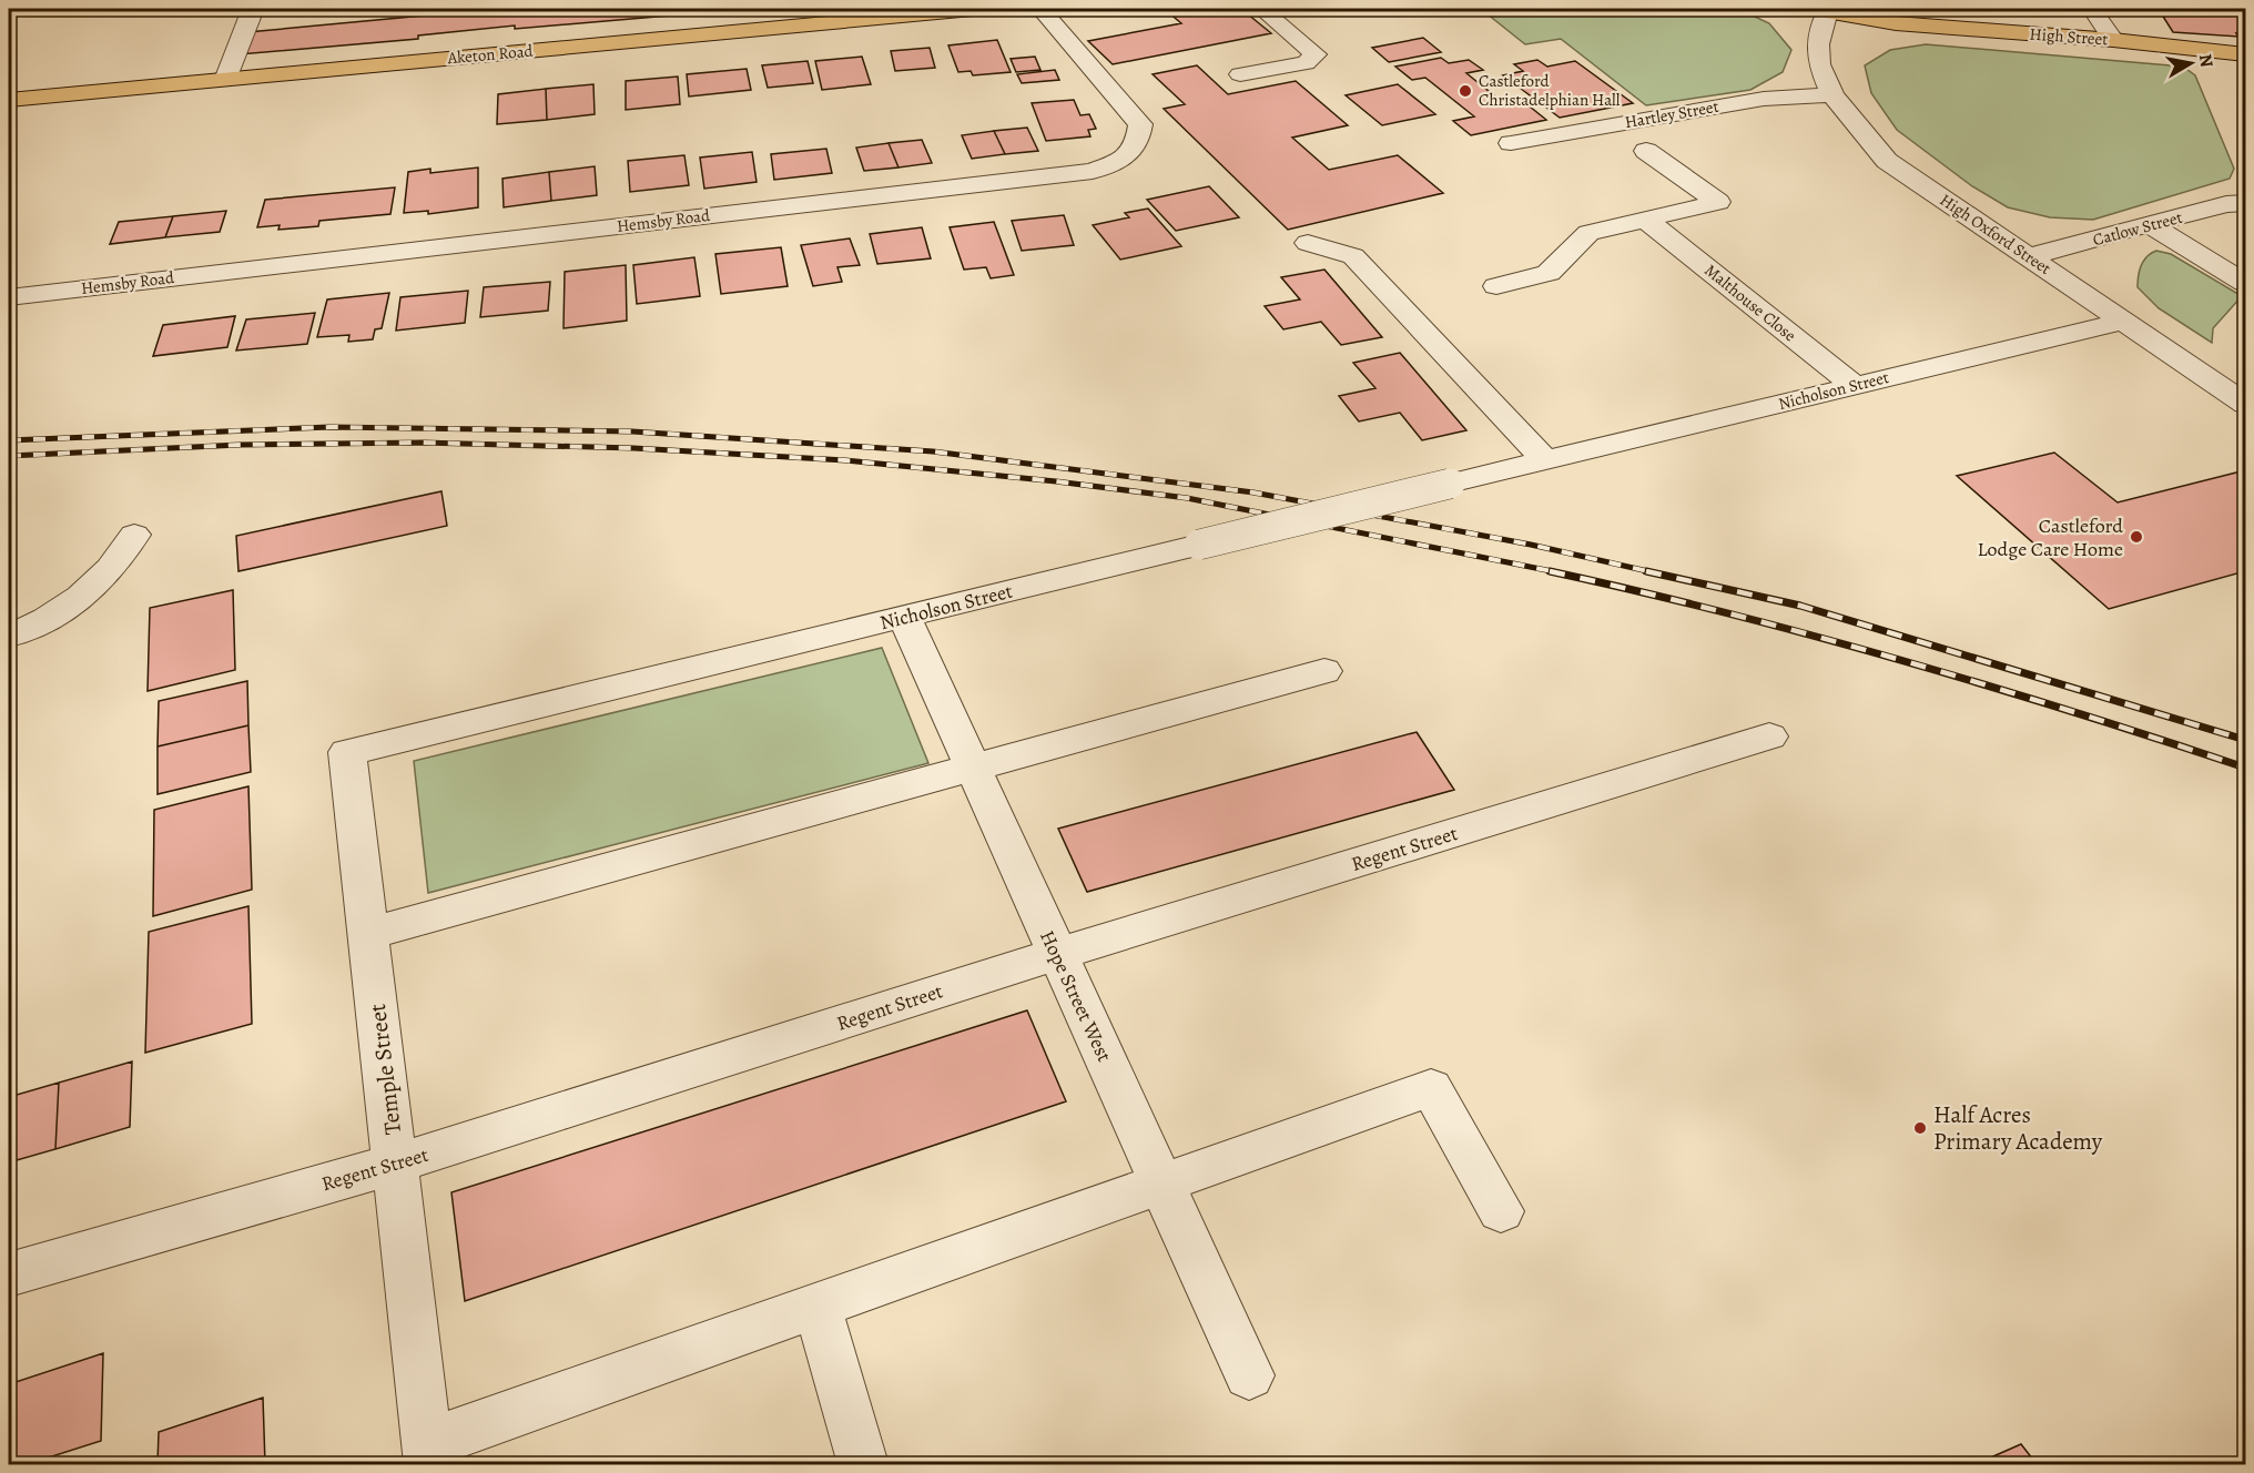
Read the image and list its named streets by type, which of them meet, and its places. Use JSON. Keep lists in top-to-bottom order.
{
  "streets": {
    "main road": ["High Street", "Aketon Road"],
    "street": [
      "Hartley Street",
      "Hemsby Road",
      "Catlow Street",
      "High Oxford Street",
      "Malthouse Close",
      "Nicholson Street",
      "Regent Street",
      "Hope Street West",
      "Temple Street"
    ]
  },
  "crossings": [
    ["High Street", "High Oxford Street"],
    ["Hartley Street", "High Oxford Street"],
    ["Catlow Street", "High Oxford Street"],
    ["High Oxford Street", "Nicholson Street"],
    ["Malthouse Close", "Nicholson Street"],
    ["Nicholson Street", "Hope Street West"],
    ["Nicholson Street", "Temple Street"],
    ["Regent Street", "Hope Street West"],
    ["Regent Street", "Temple Street"]
  ],
  "places": ["Castleford Christadelphian Hall", "Castleford Lodge Care Home", "Half Acres Primary Academy"],
  "north": "right"
}
